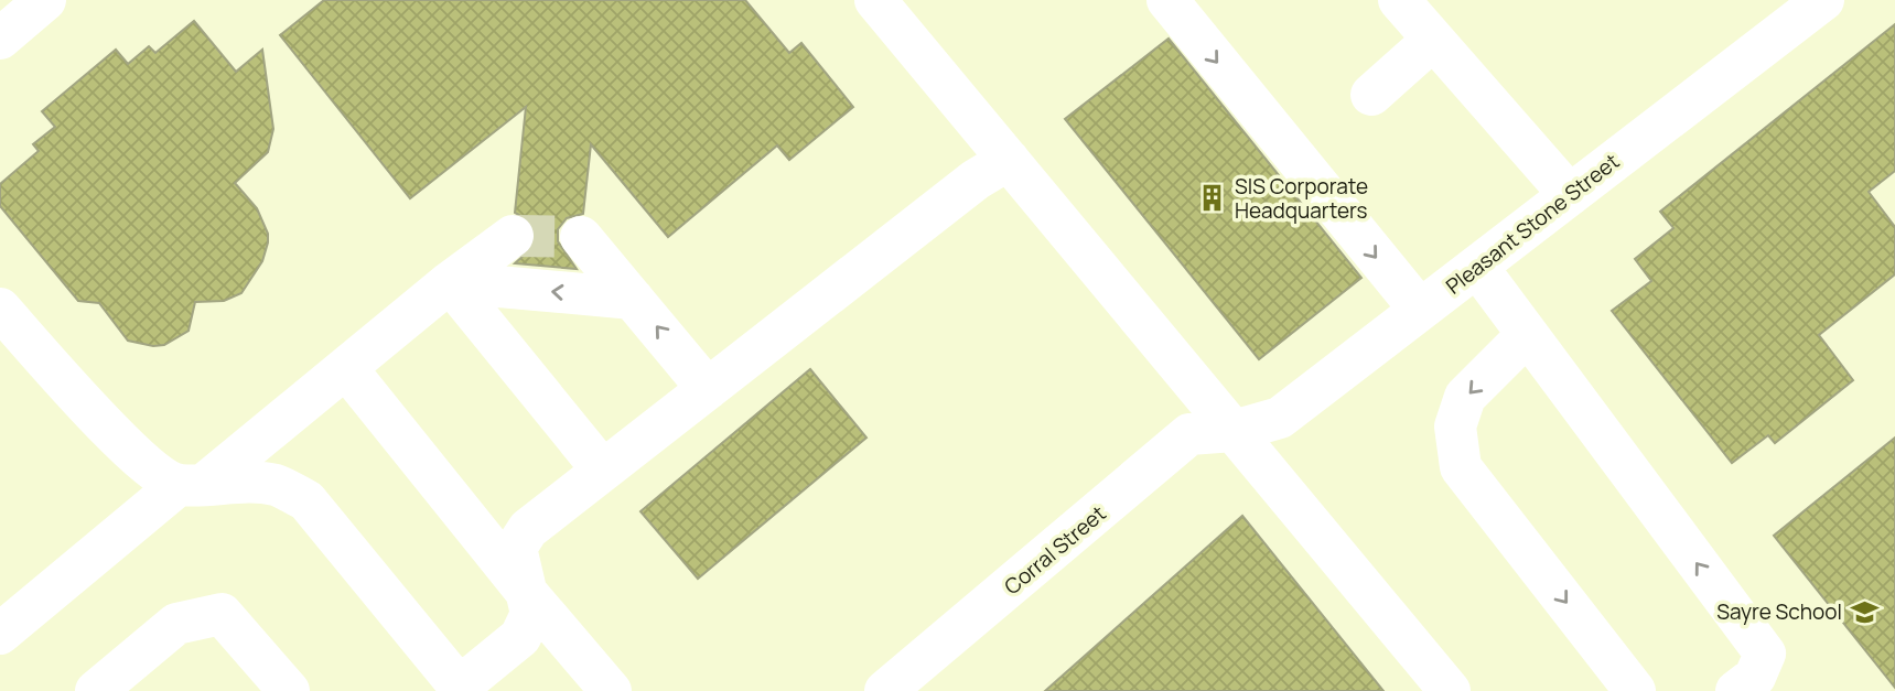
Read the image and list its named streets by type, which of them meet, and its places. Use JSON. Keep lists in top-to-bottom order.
{
  "streets": {
    "street": ["Pleasant Stone Street", "Corral Street"]
  },
  "crossings": [
    ["Pleasant Stone Street", "Corral Street"]
  ],
  "places": {
    "building": ["SIS Corporate Headquarters"],
    "school or university": ["Sayre School"]
  }
}
